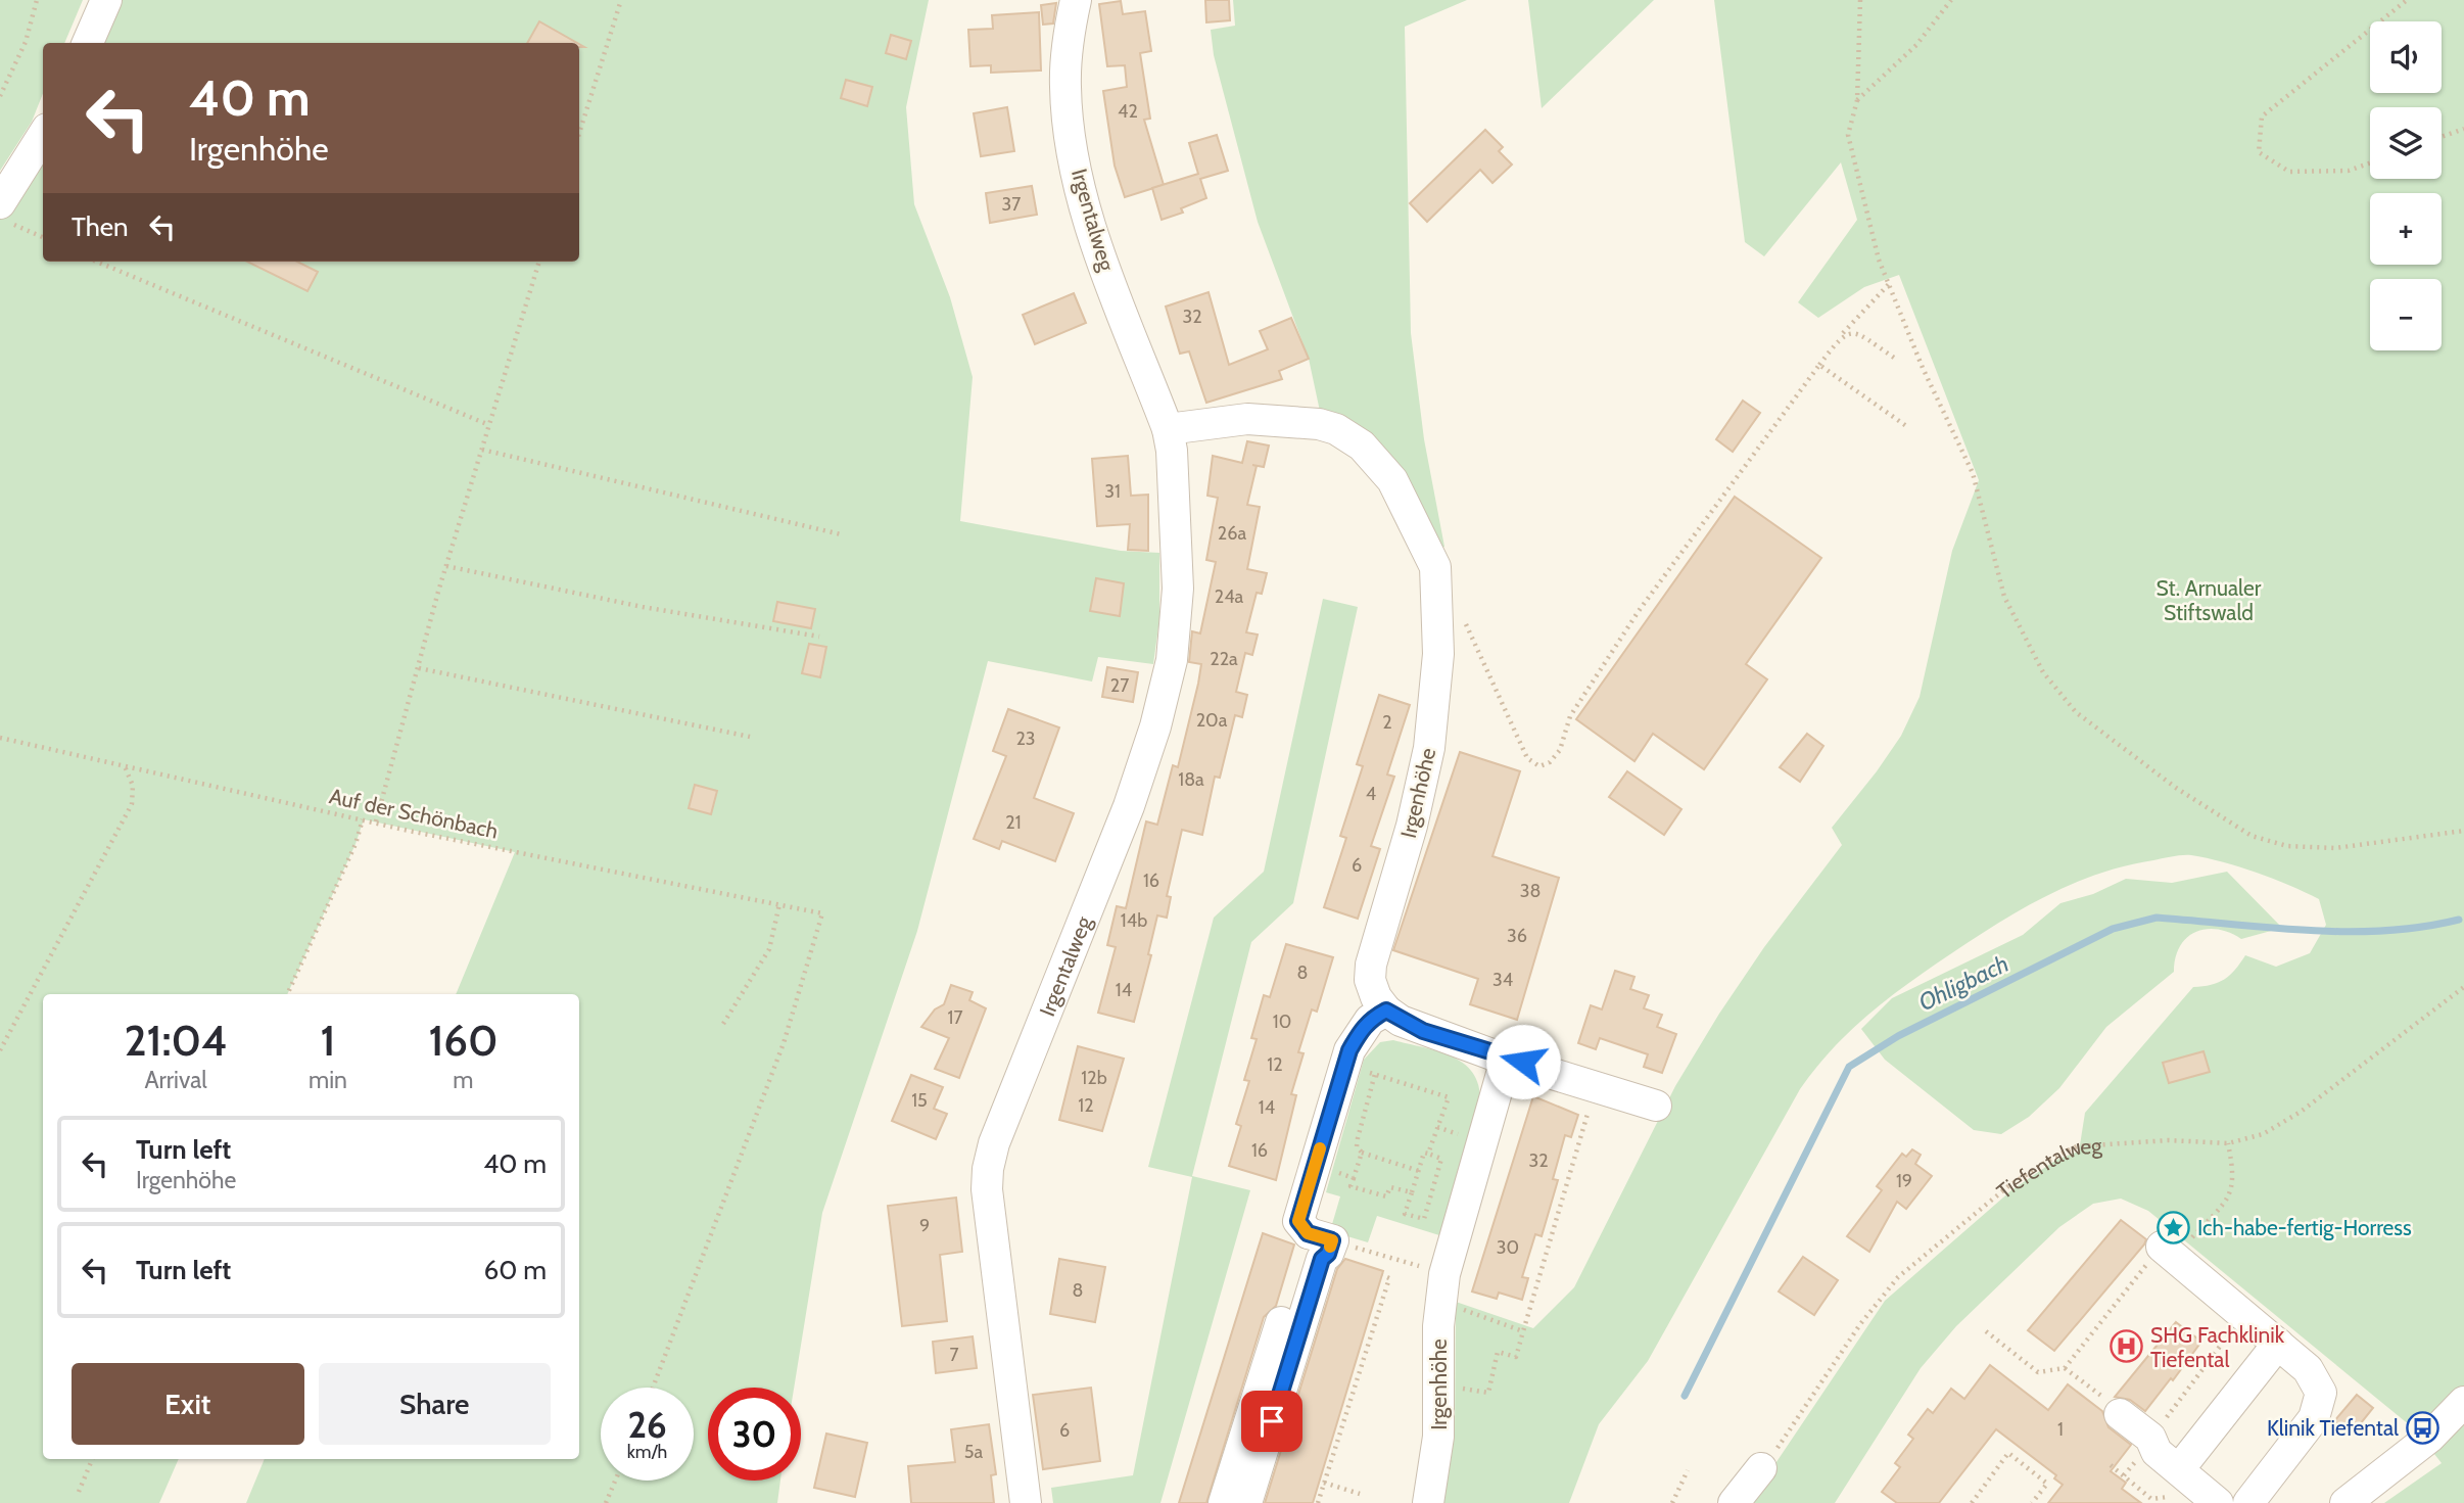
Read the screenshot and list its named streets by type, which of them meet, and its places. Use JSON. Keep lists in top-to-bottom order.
{
  "streets": {
    "street": ["Irgentalweg", "Irgenhöhe"],
    "path": ["Auf der Schönbach", "Tiefentalweg"]
  },
  "crossings": [
    ["Irgentalweg", "Irgenhöhe"]
  ],
  "water": ["Ohligbach"],
  "parks": ["St. Arnualer Stiftswald"],
  "places": {
    "place": ["Ich-habe-fertig-Horress"],
    "hospital": ["SHG Fachklinik Tiefental"],
    "bus stop": ["Klinik Tiefental"]
  },
  "house_numbers": [
    "42",
    "37",
    "32",
    "31",
    "26a",
    "24a",
    "22a",
    "27",
    "20a",
    "2",
    "23",
    "18a",
    "4",
    "21",
    "6",
    "16",
    "38",
    "14b",
    "36",
    "8",
    "34",
    "14",
    "17",
    "10",
    "12",
    "12b",
    "15",
    "12",
    "14",
    "16",
    "32",
    "19",
    "9",
    "30",
    "8",
    "7",
    "1",
    "6",
    "5a"
  ],
  "page": {
    "map_buttons": ["+", "−"],
    "turn": ["40 m", "Irgenhöhe"],
    "then": "Then",
    "eta": [
      "21:04",
      "Arrival",
      "1",
      "min",
      "160",
      "m"
    ],
    "list": [
      {
        "name": "Turn left",
        "note": "Irgenhöhe",
        "value": "40 m"
      },
      {
        "name": "Turn left",
        "value": "60 m"
      }
    ],
    "buttons": ["Exit", "Share"],
    "speed": "26 km/h",
    "limit": "30"
  }
}
